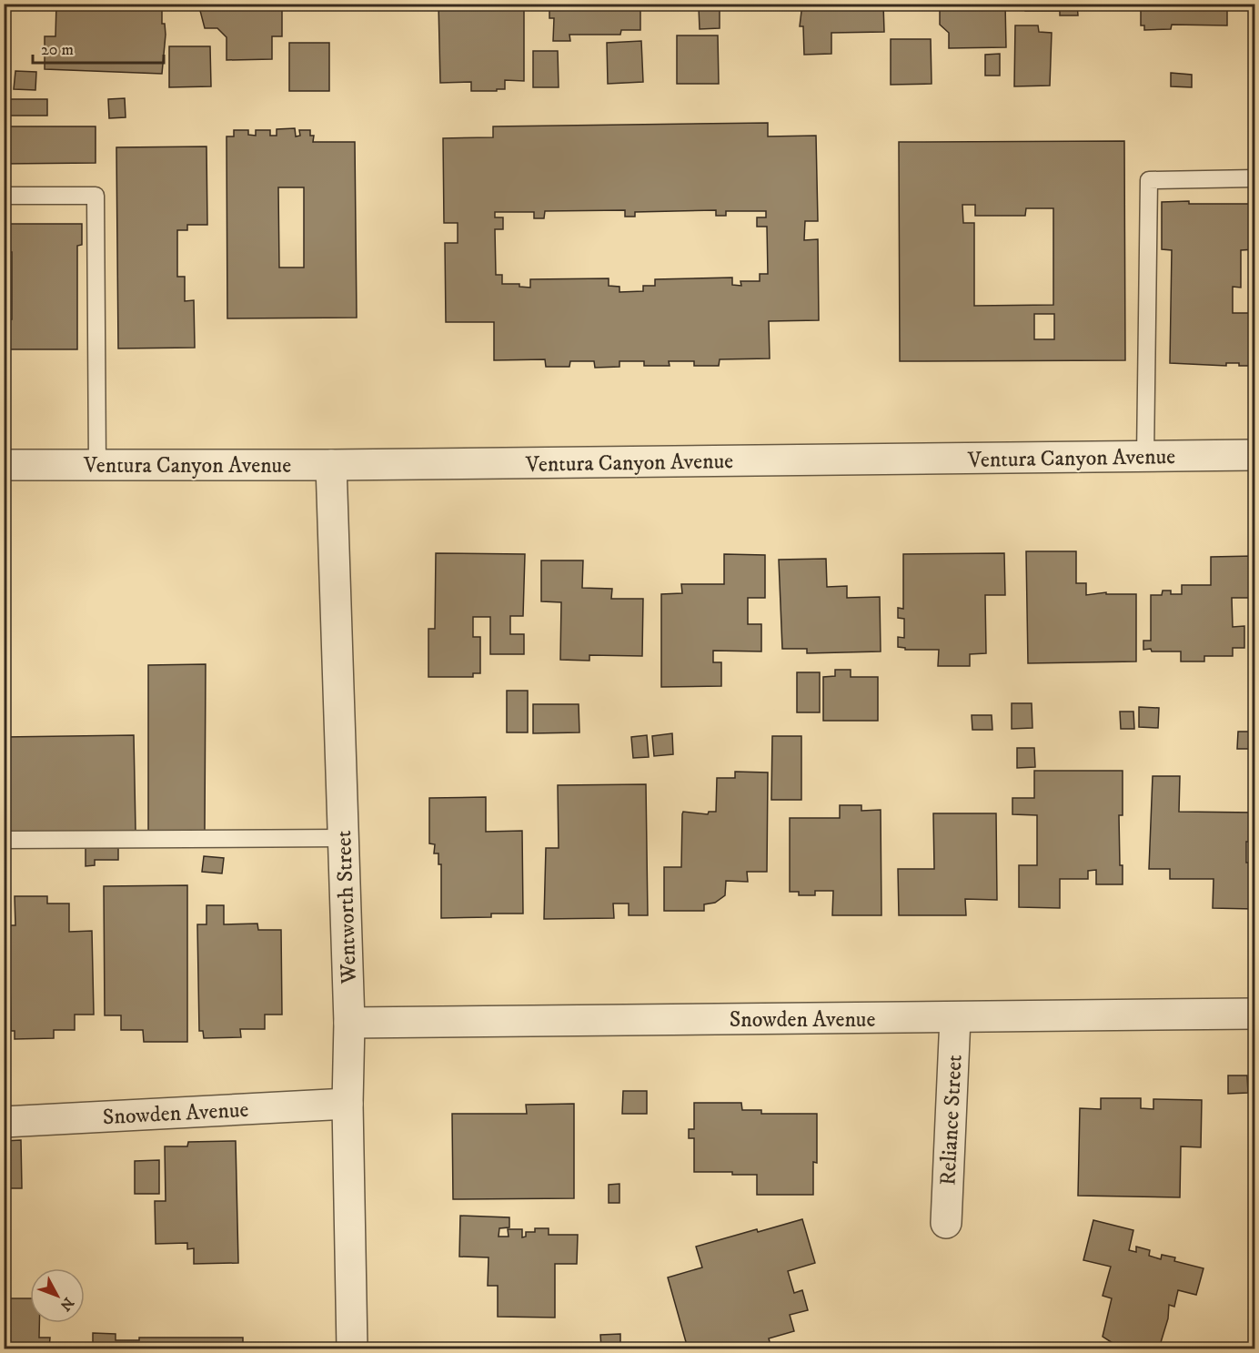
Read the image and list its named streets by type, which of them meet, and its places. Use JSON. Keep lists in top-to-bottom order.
{
  "streets": {
    "street": [
      "Ventura Canyon Avenue",
      "Wentworth Street",
      "Snowden Avenue",
      "Reliance Street"
    ]
  },
  "crossings": [
    ["Ventura Canyon Avenue", "Wentworth Street"],
    ["Wentworth Street", "Snowden Avenue"],
    ["Snowden Avenue", "Reliance Street"]
  ],
  "scale_bar": "20 m",
  "north": "bottom right"
}
